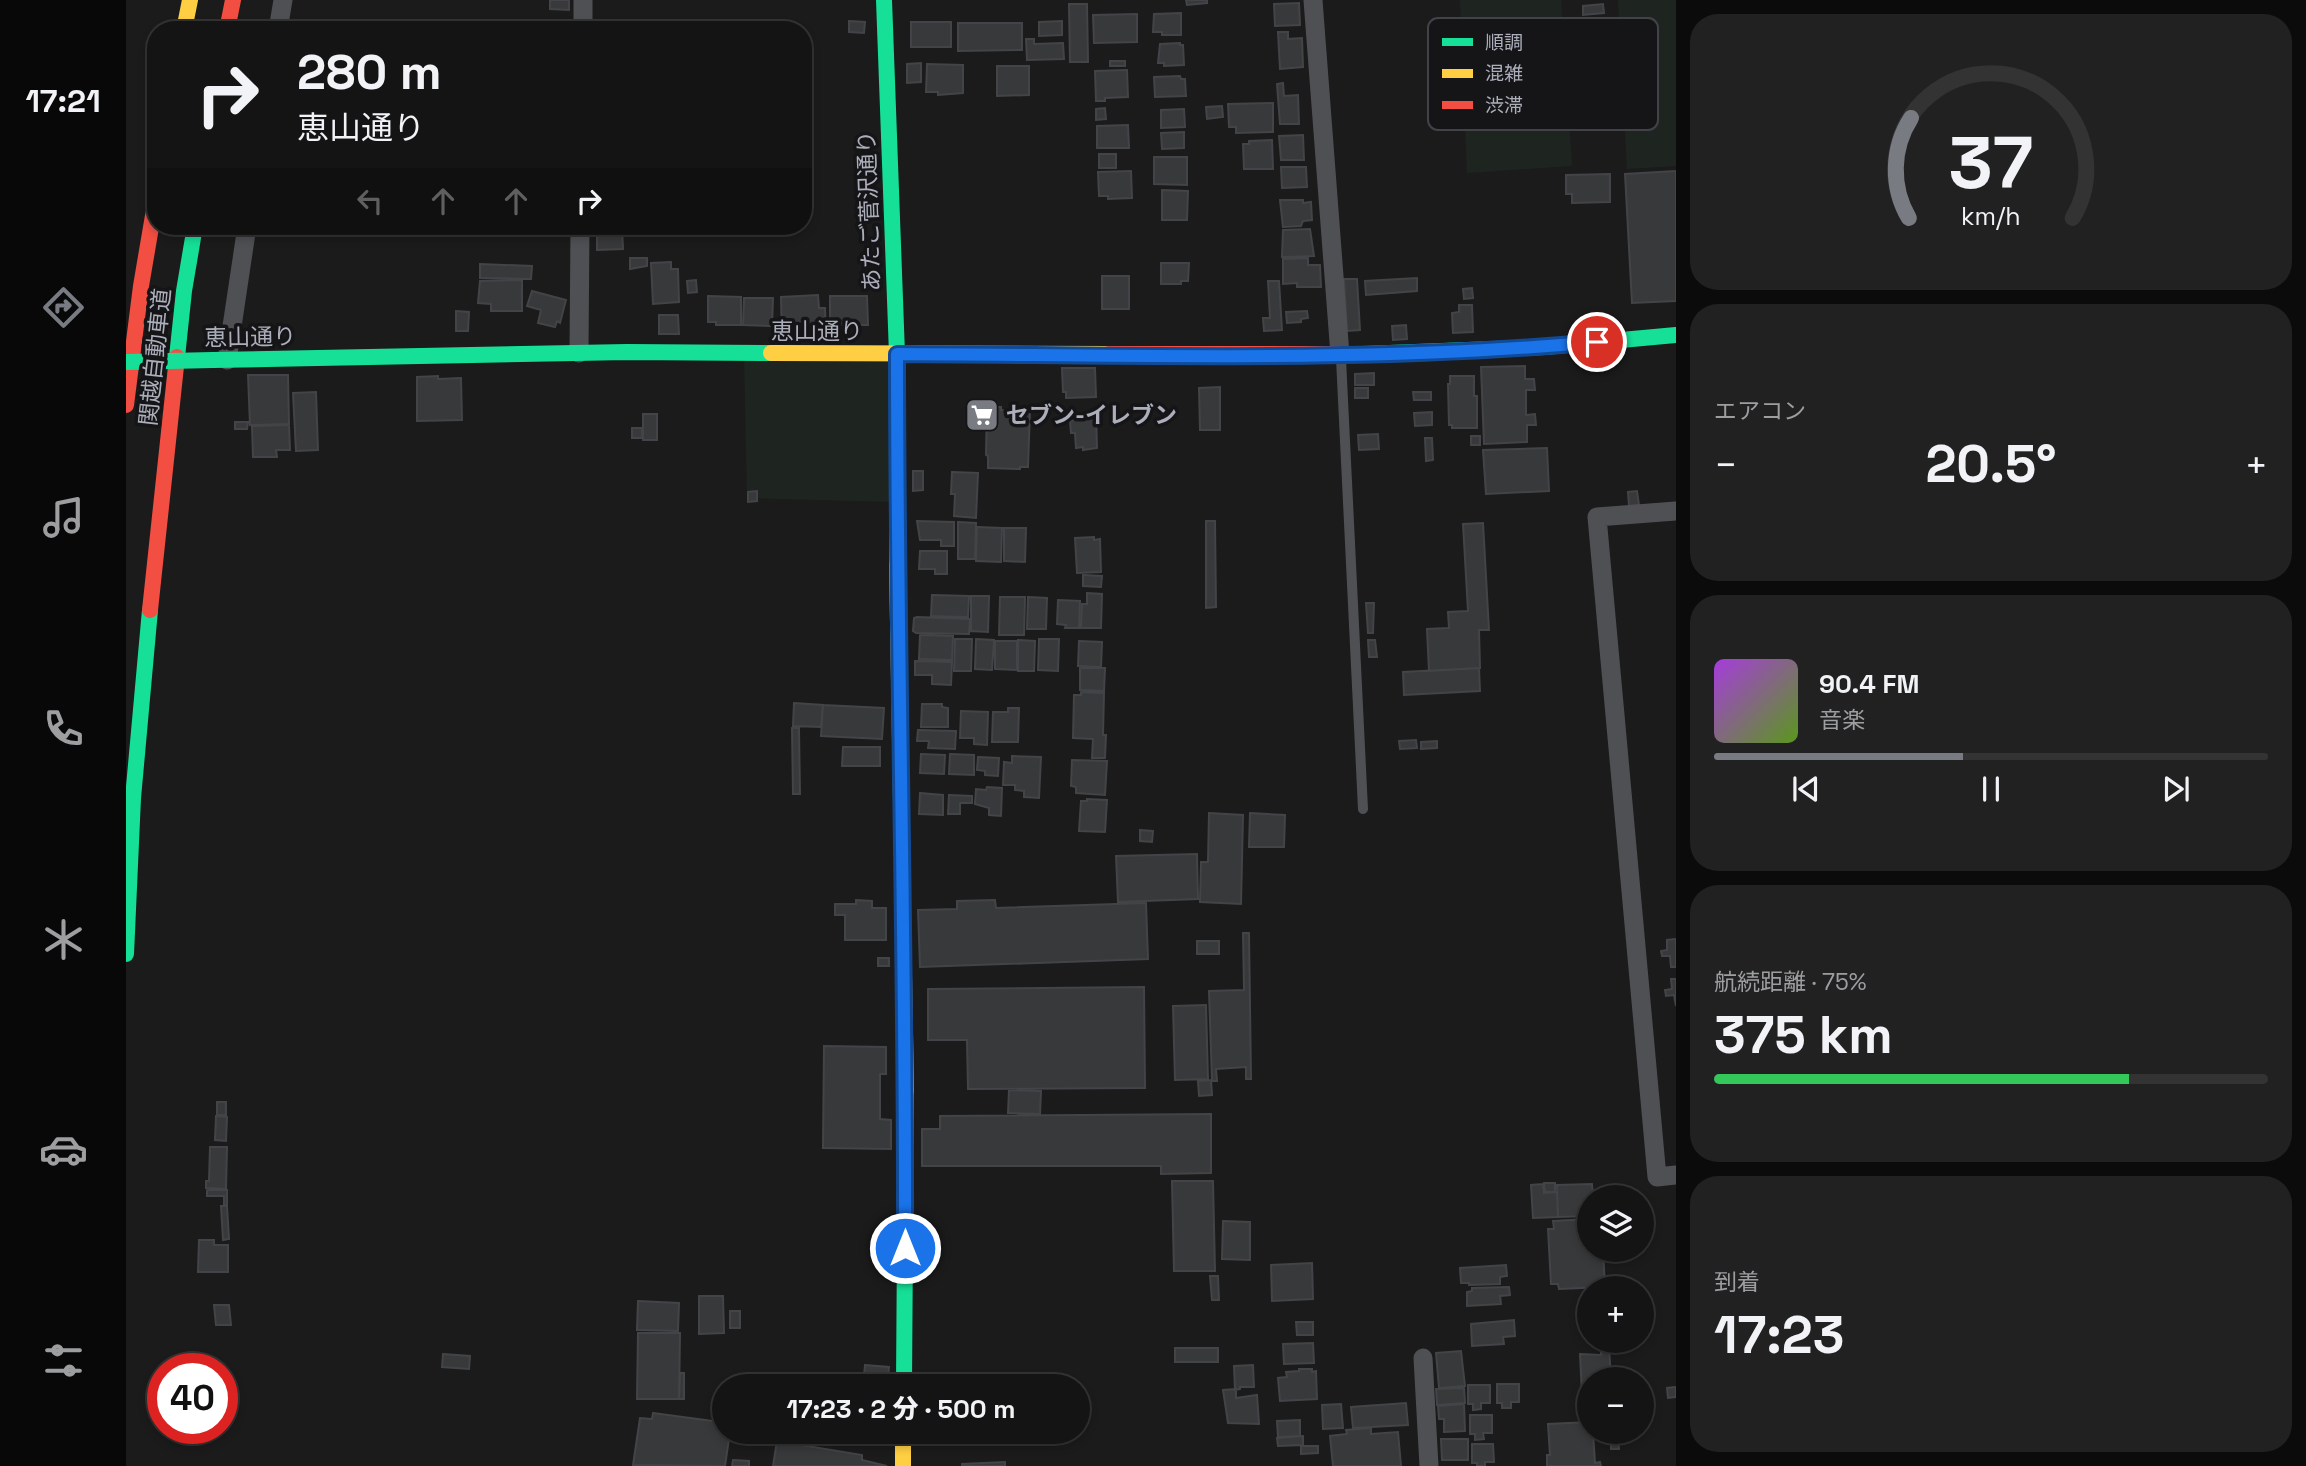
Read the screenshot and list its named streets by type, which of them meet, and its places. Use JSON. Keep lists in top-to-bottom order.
{
  "streets": {
    "main road": ["あたご菅沢通り", "恵山通り", "関越自動車道"]
  },
  "crossings": [
    ["あたご菅沢通り", "恵山通り"]
  ],
  "places": {
    "supermarket": ["セブン-イレブン"]
  },
  "legend": ["順調", "混雑", "渋滞"],
  "page": {
    "tabs": "17:21",
    "turn": ["280 m", "恵山通り"],
    "tile": [
      "エアコン",
      ["航続距離 · 75%", "375 km"],
      ["到着", "17:23"]
    ],
    "heat": ["−", "20.5°", "+"],
    "song": ["90.4 FM", "音楽"],
    "map_buttons": ["+", "−"],
    "limit": "40",
    "trip": "17:23 · 2 分 · 500 m",
    "gauge": ["37", "km/h"]
  }
}
